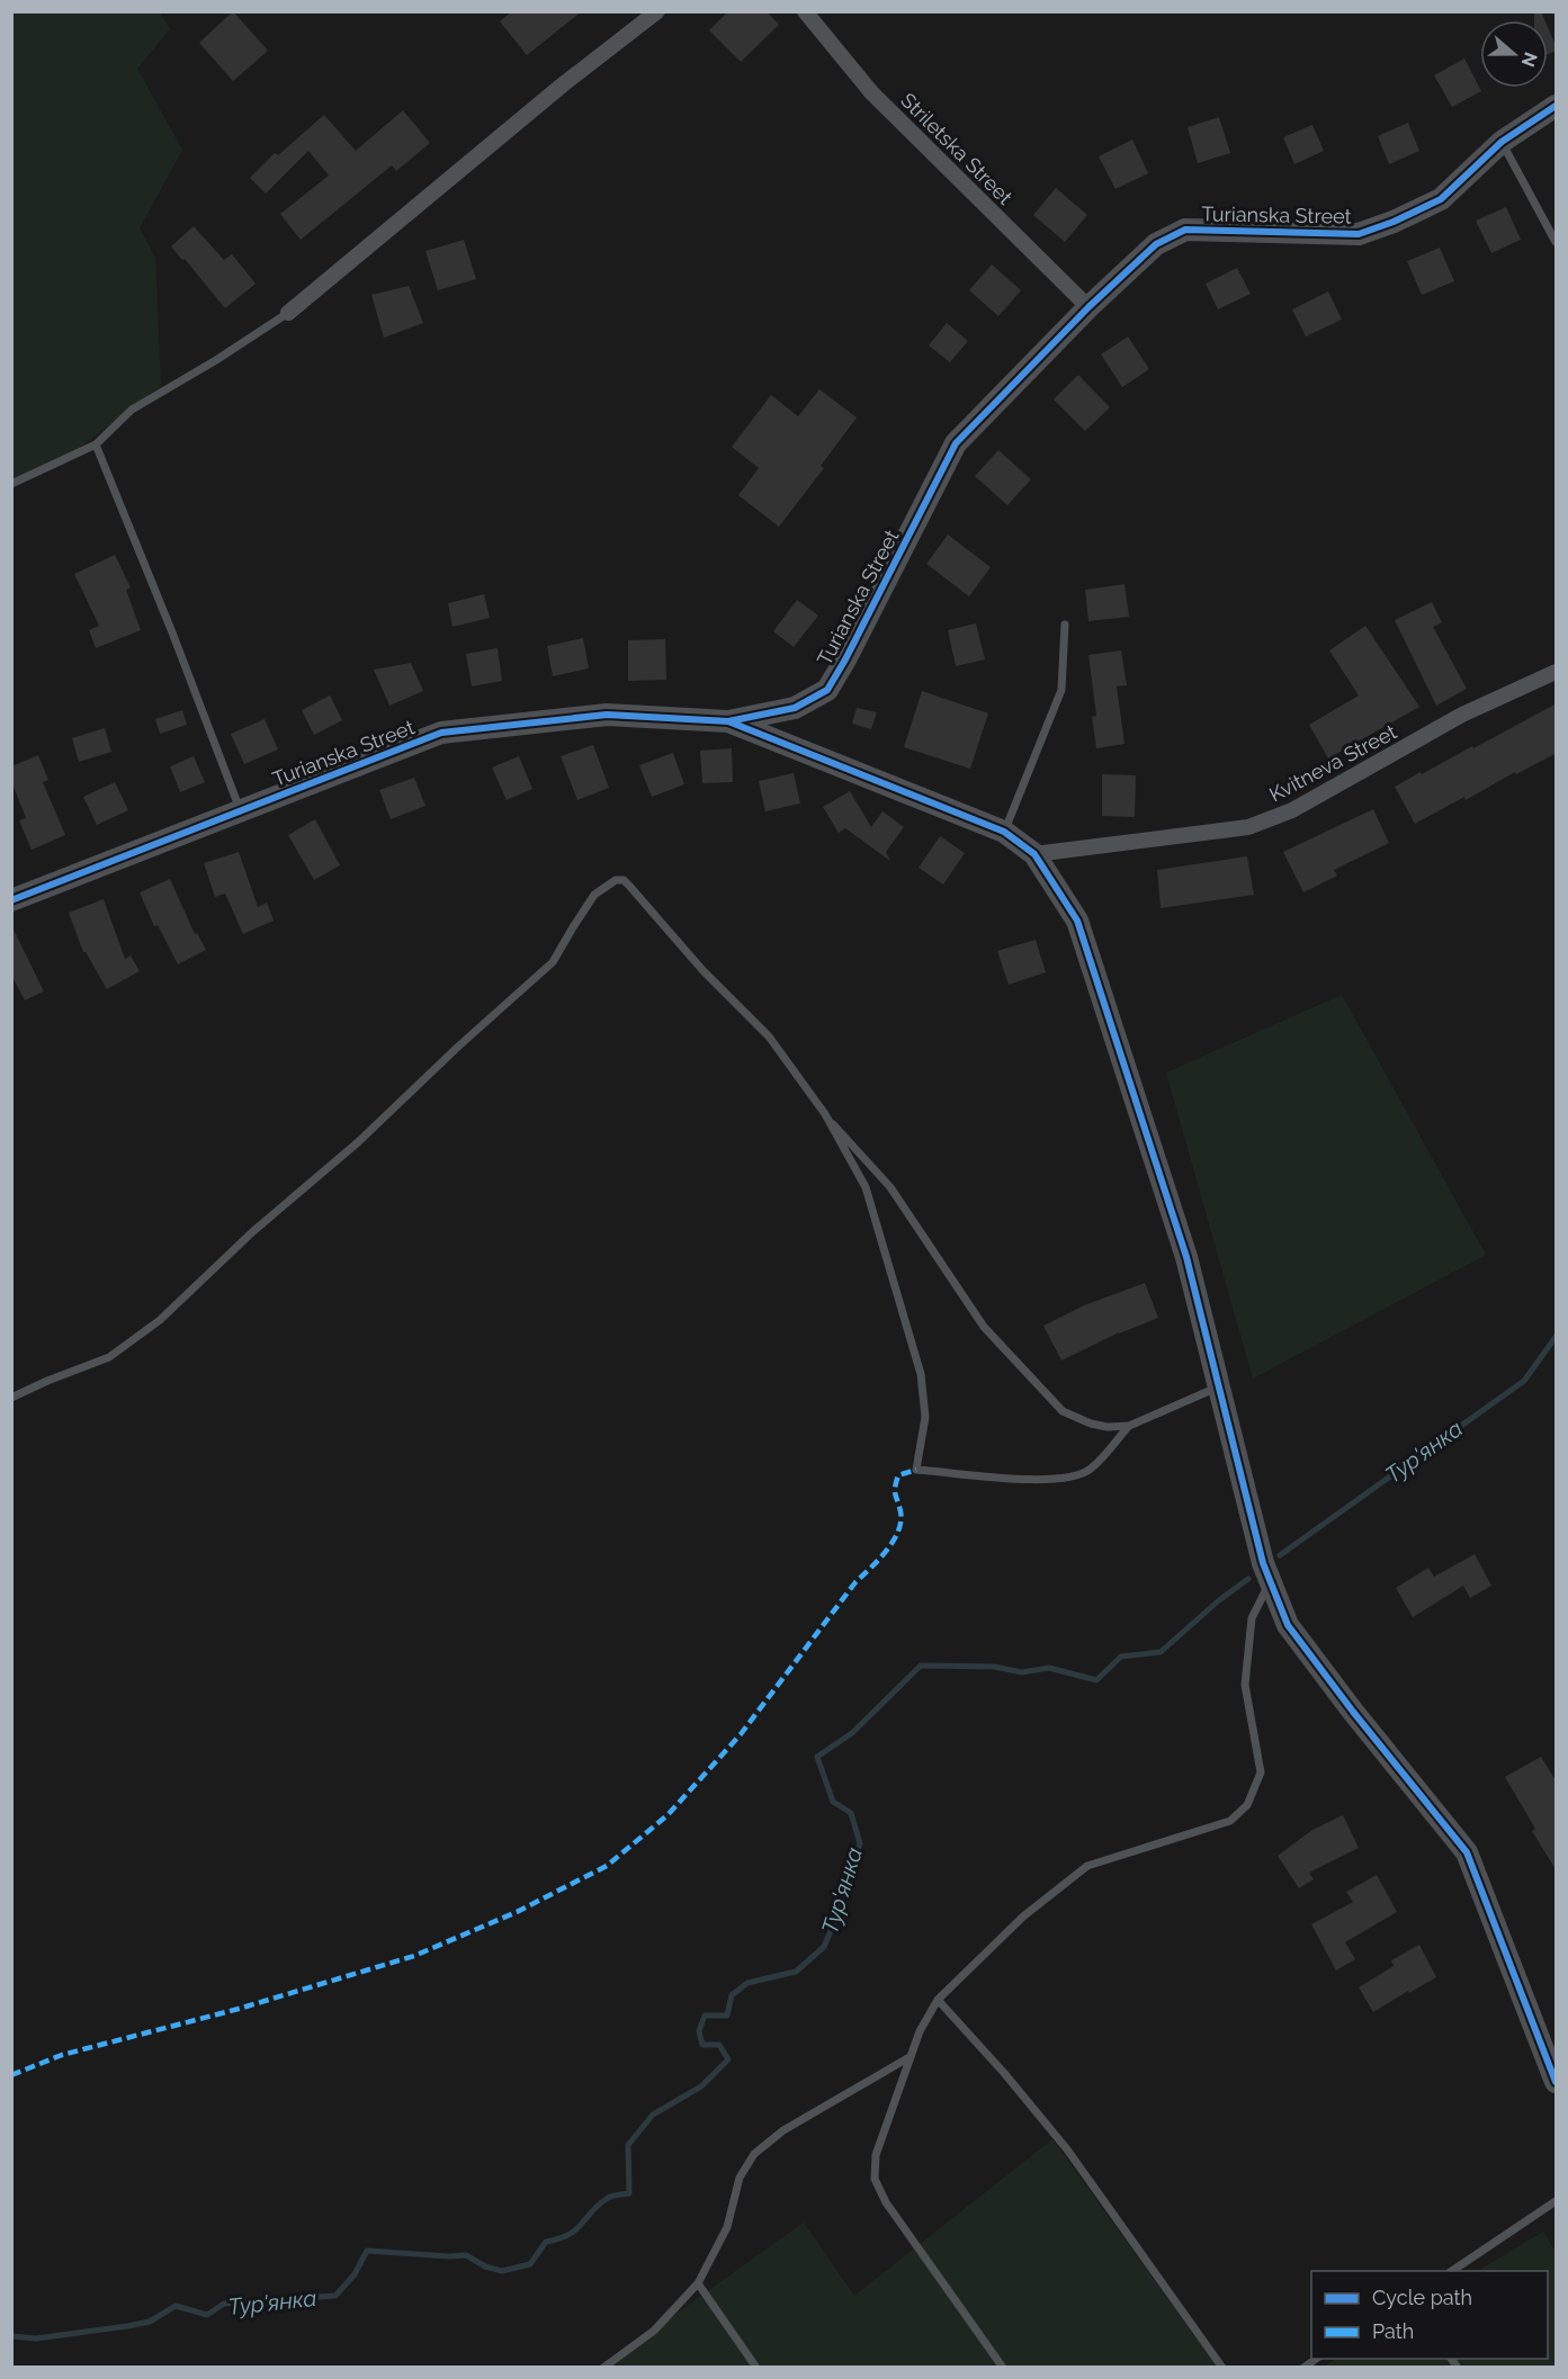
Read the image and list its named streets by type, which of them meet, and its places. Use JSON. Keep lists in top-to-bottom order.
{
  "streets": {
    "street": ["Striletska Street", "Turianska Street", "Kvitneva Street"]
  },
  "crossings": [
    ["Striletska Street", "Turianska Street"]
  ],
  "water": ["Тур'янка"],
  "legend": ["Cycle path", "Path"],
  "north": "right"
}
